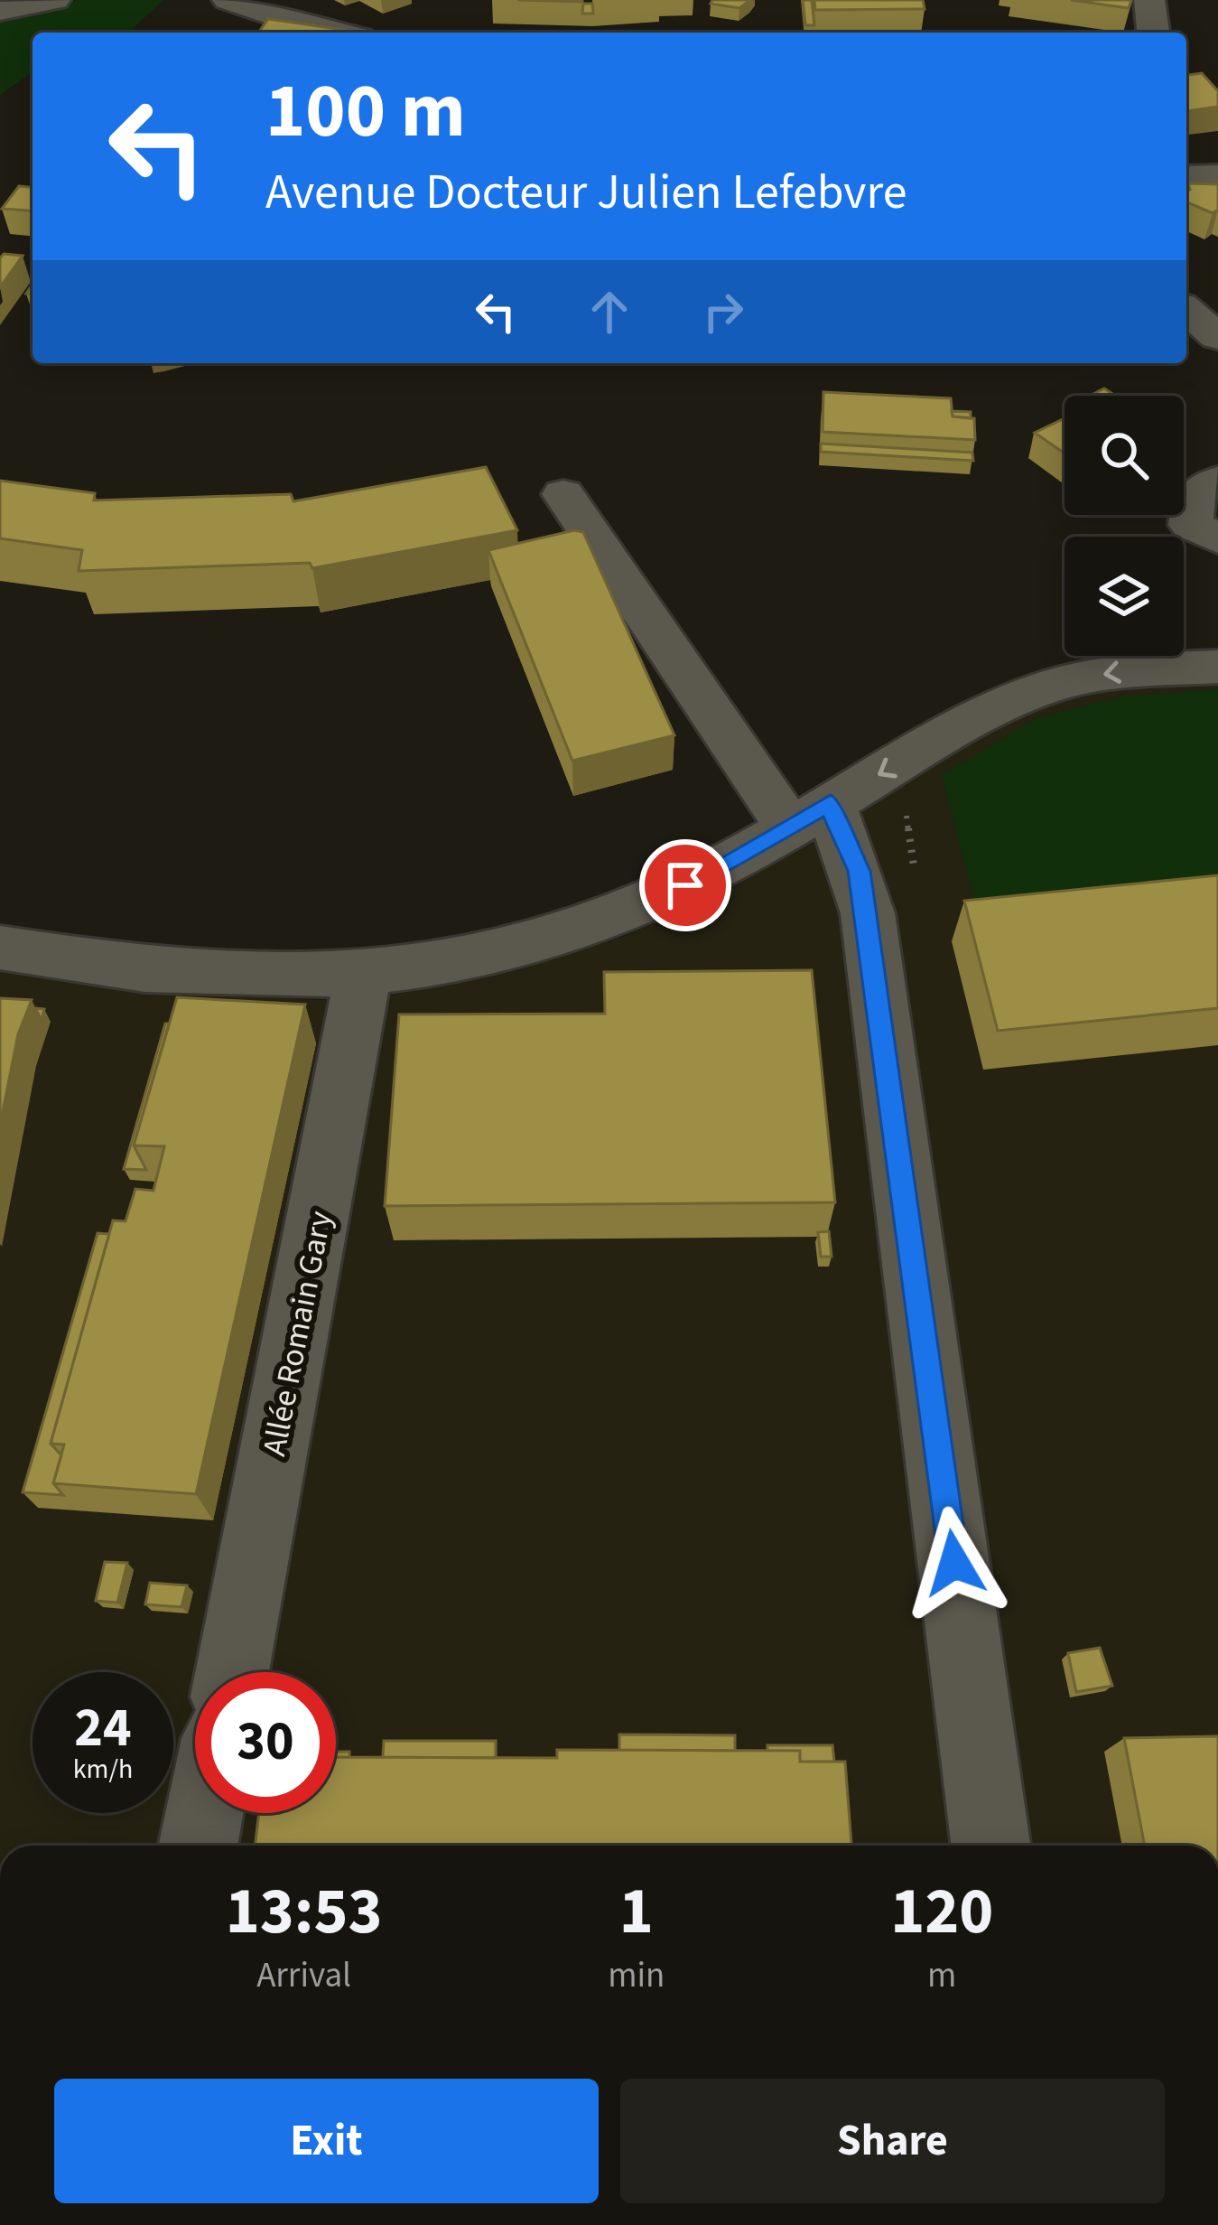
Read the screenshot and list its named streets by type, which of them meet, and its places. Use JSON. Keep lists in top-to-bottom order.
{
  "streets": {
    "street": ["Allée Romain Gary"]
  },
  "page": {
    "turn": ["100 m", "Avenue Docteur Julien Lefebvre"],
    "speed": "24 km/h",
    "limit": "30",
    "eta": [
      "13:53",
      "Arrival",
      "1",
      "min",
      "120",
      "m"
    ],
    "buttons": ["Exit", "Share"]
  }
}
